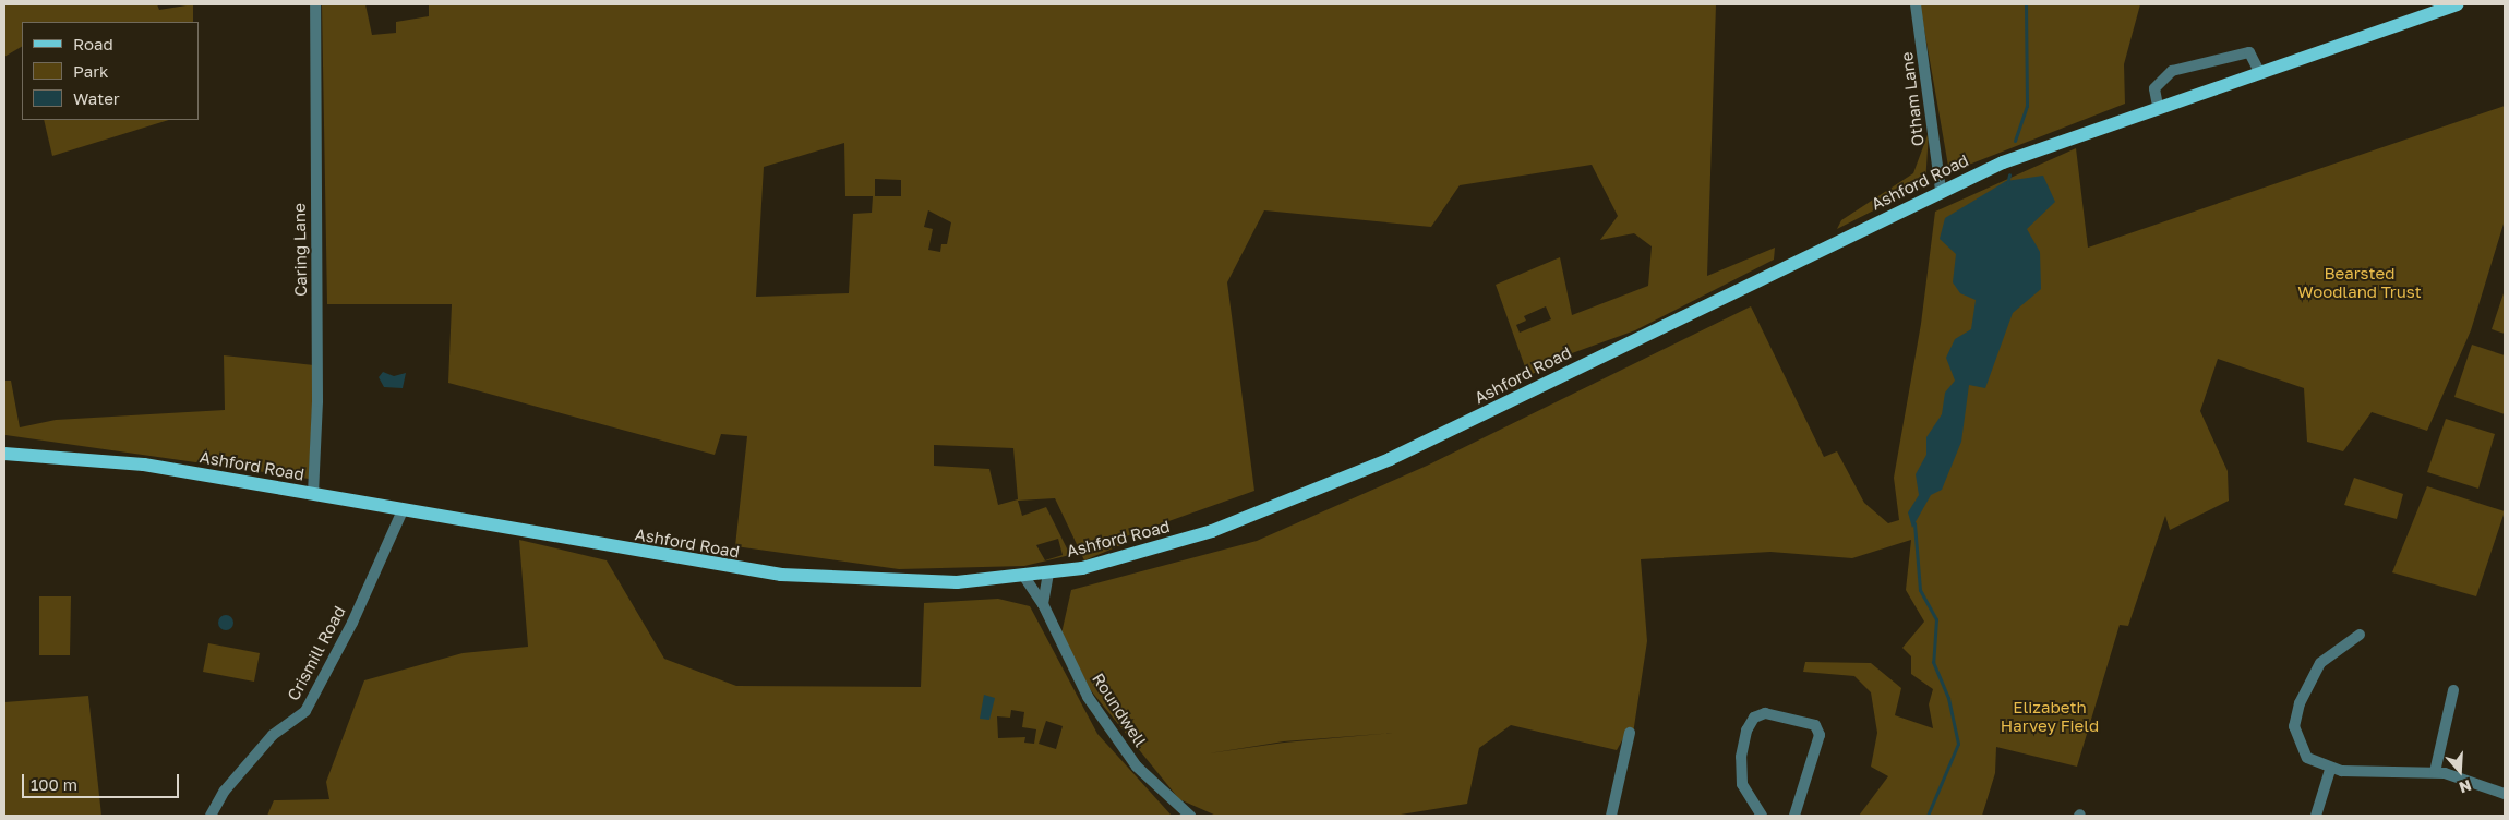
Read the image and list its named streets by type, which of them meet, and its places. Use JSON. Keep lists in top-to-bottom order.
{
  "streets": {
    "main road": ["Ashford Road"],
    "street": [
      "Otham Lane",
      "Caring Lane",
      "Crismill Road",
      "Roundwell"
    ]
  },
  "crossings": [
    ["Otham Lane", "Ashford Road"],
    ["Ashford Road", "Caring Lane"],
    ["Ashford Road", "Crismill Road"],
    ["Ashford Road", "Roundwell"]
  ],
  "parks": ["Bearsted Woodland Trust", "Elizabeth Harvey Field"],
  "legend": ["Road", "Park", "Water"],
  "scale_bar": "100 m",
  "north": "bottom"
}
